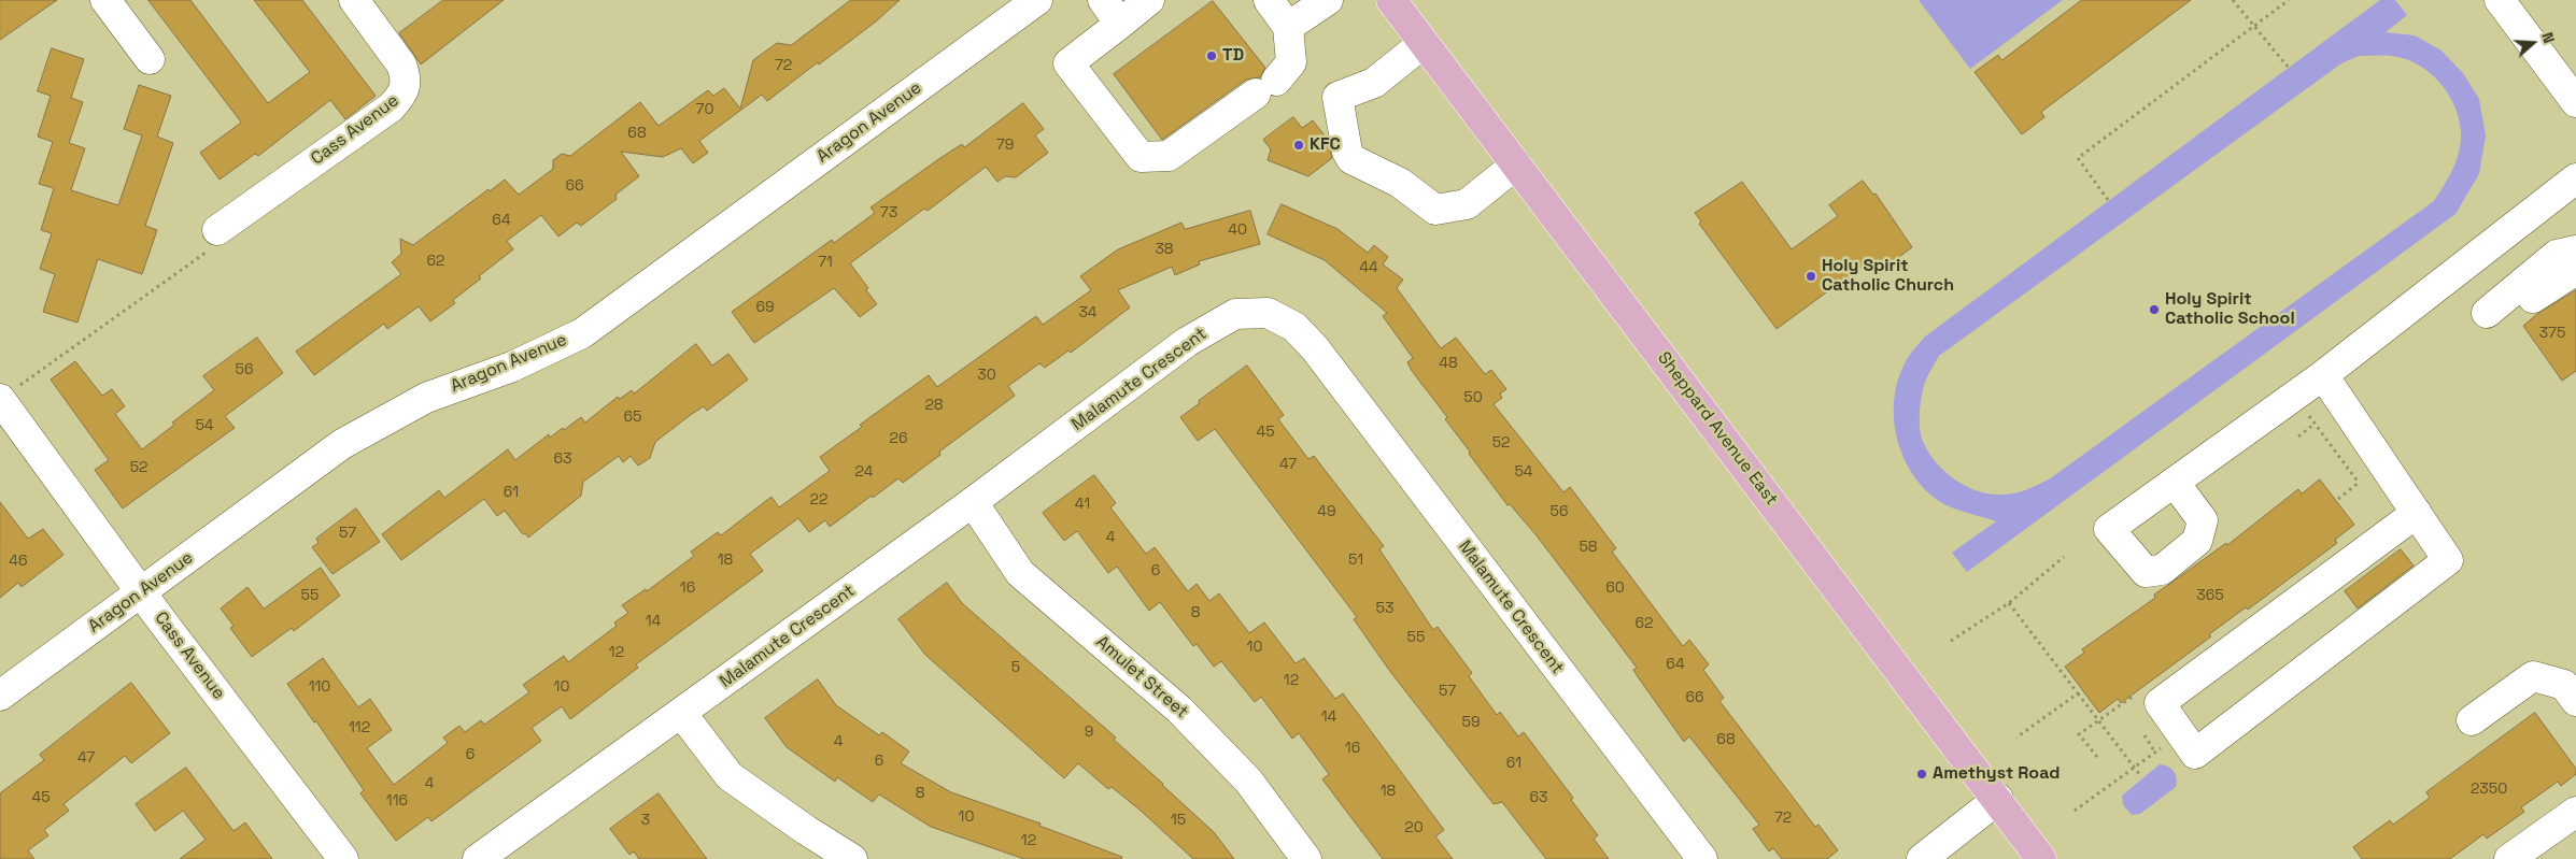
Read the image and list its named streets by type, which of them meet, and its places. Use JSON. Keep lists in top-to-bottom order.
{
  "streets": {
    "main road": ["Sheppard Avenue East"],
    "street": [
      "Aragon Avenue",
      "Cass Avenue",
      "Malamute Crescent",
      "Amulet Street"
    ]
  },
  "crossings": [
    ["Aragon Avenue", "Cass Avenue"],
    ["Malamute Crescent", "Amulet Street"]
  ],
  "places": [
    "TD",
    "KFC",
    "Holy Spirit Catholic Church",
    "Holy Spirit Catholic School",
    "Amethyst Road"
  ],
  "house_numbers": [
    "72",
    "70",
    "68",
    "79",
    "66",
    "73",
    "64",
    "40",
    "38",
    "62",
    "71",
    "44",
    "69",
    "34",
    "375",
    "48",
    "56",
    "30",
    "50",
    "28",
    "65",
    "54",
    "45",
    "26",
    "52",
    "63",
    "47",
    "52",
    "24",
    "54",
    "61",
    "22",
    "41",
    "49",
    "56",
    "57",
    "4",
    "58",
    "18",
    "51",
    "46",
    "6",
    "16",
    "60",
    "55",
    "365",
    "53",
    "8",
    "14",
    "62",
    "55",
    "10",
    "12",
    "64",
    "5",
    "12",
    "110",
    "10",
    "57",
    "66",
    "14",
    "59",
    "112",
    "9",
    "68",
    "4",
    "16",
    "6",
    "47",
    "6",
    "61",
    "4",
    "2350",
    "18",
    "8",
    "45",
    "63",
    "116",
    "10",
    "72",
    "3",
    "15",
    "20",
    "12"
  ],
  "north": "right"
}
